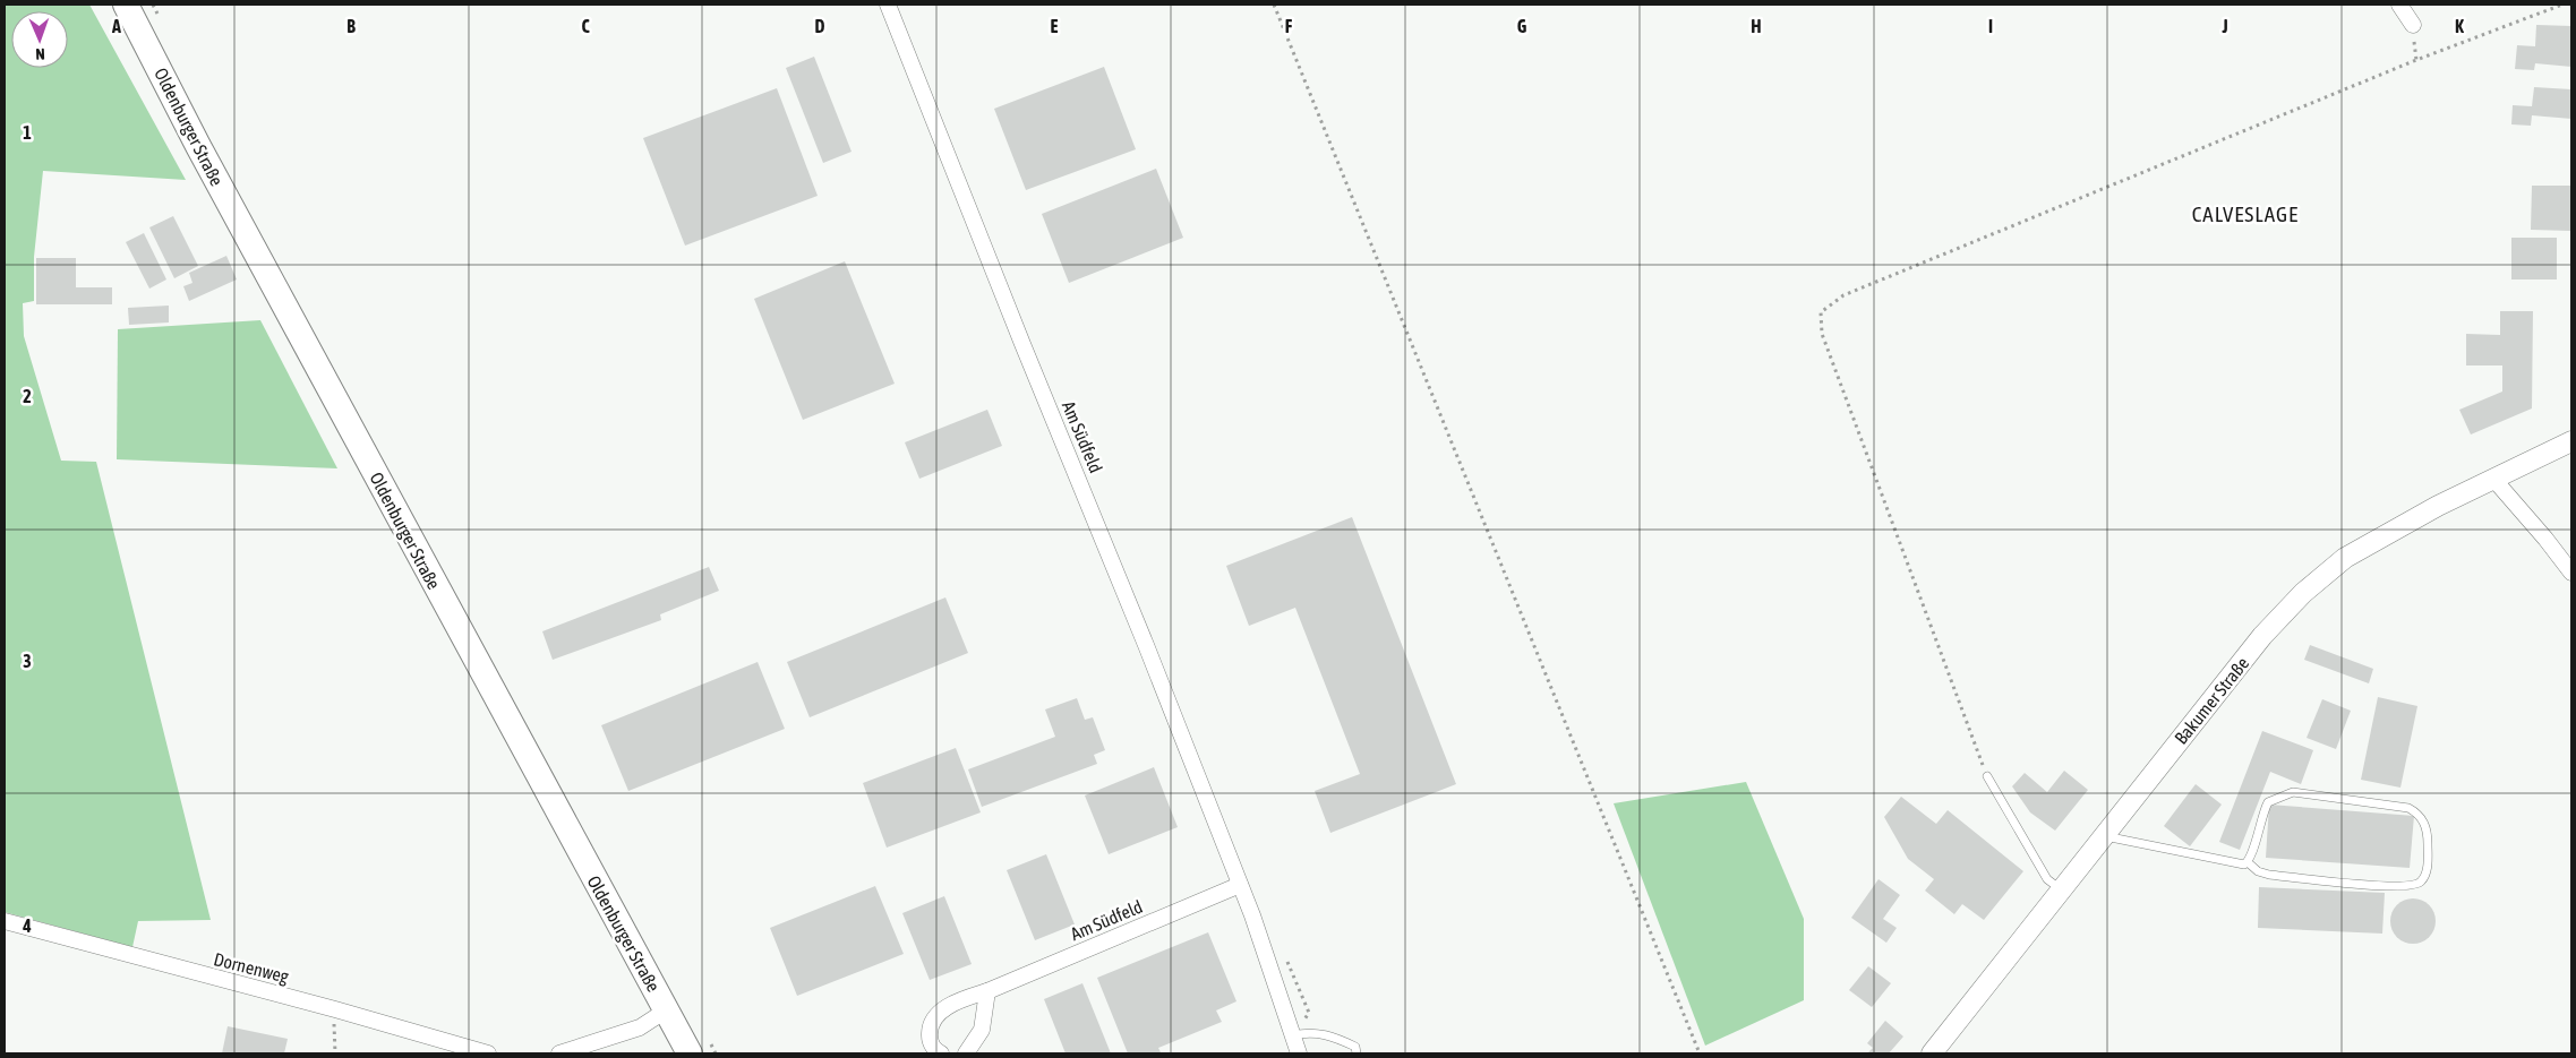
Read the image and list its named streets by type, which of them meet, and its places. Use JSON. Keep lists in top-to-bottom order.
{
  "streets": {
    "main road": ["Oldenburger Straße"],
    "street": ["Am Südfeld", "Bakumer Straße", "Dornenweg"]
  },
  "districts": ["CALVESLAGE"],
  "north": "bottom",
  "grid": {
    "columns": [
      "A",
      "B",
      "C",
      "D",
      "E",
      "F",
      "G",
      "H",
      "I",
      "J",
      "K"
    ],
    "rows": [
      "1",
      "2",
      "3",
      "4"
    ]
  }
}
